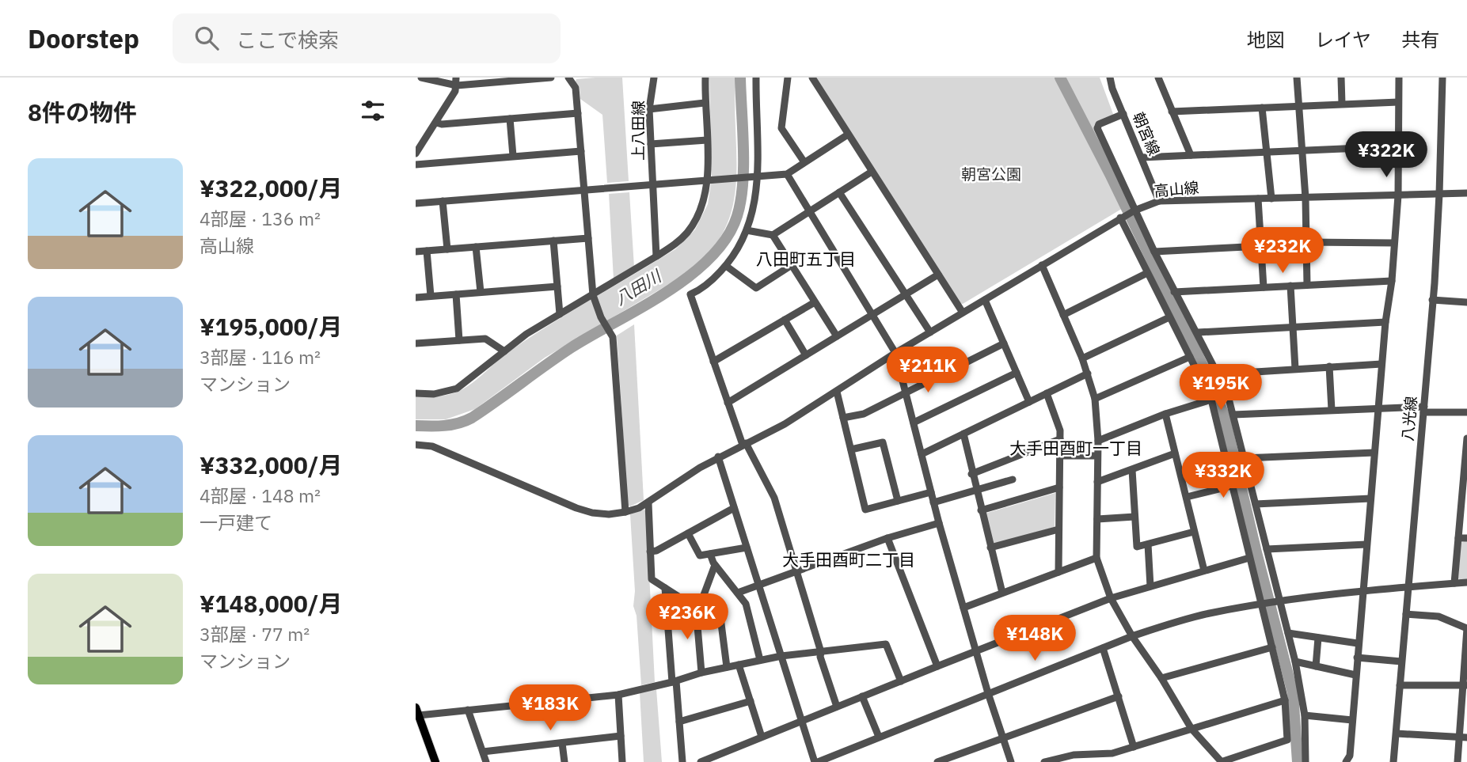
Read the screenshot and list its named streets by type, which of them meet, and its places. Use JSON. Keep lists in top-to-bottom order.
{
  "streets": {
    "street": [
      "上八田線",
      "朝宮線",
      "高山線",
      "八光線"
    ]
  },
  "crossings": [
    ["朝宮線", "高山線"],
    ["高山線", "八光線"]
  ],
  "districts": ["八田町五丁目", "大手田酉町一丁目", "大手田酉町二丁目"],
  "water": ["八田川"],
  "parks": ["朝宮公園"],
  "page": {
    "header": "Doorstep",
    "search": "ここで検索",
    "nav": ["地図", "レイヤ", "共有"],
    "heading": "8件の物件",
    "price": [
      "¥322K",
      "¥232K",
      "¥211K",
      "¥195K",
      "¥332K",
      "¥236K",
      "¥148K",
      "¥183K"
    ],
    "list": [
      {
        "name": "¥322,000/月",
        "note": "4部屋 · 136 m² · 高山線"
      },
      {
        "name": "¥195,000/月",
        "note": "3部屋 · 116 m² · マンション"
      },
      {
        "name": "¥332,000/月",
        "note": "4部屋 · 148 m² · 一戸建て"
      },
      {
        "name": "¥148,000/月",
        "note": "3部屋 · 77 m² · マンション"
      }
    ]
  }
}
